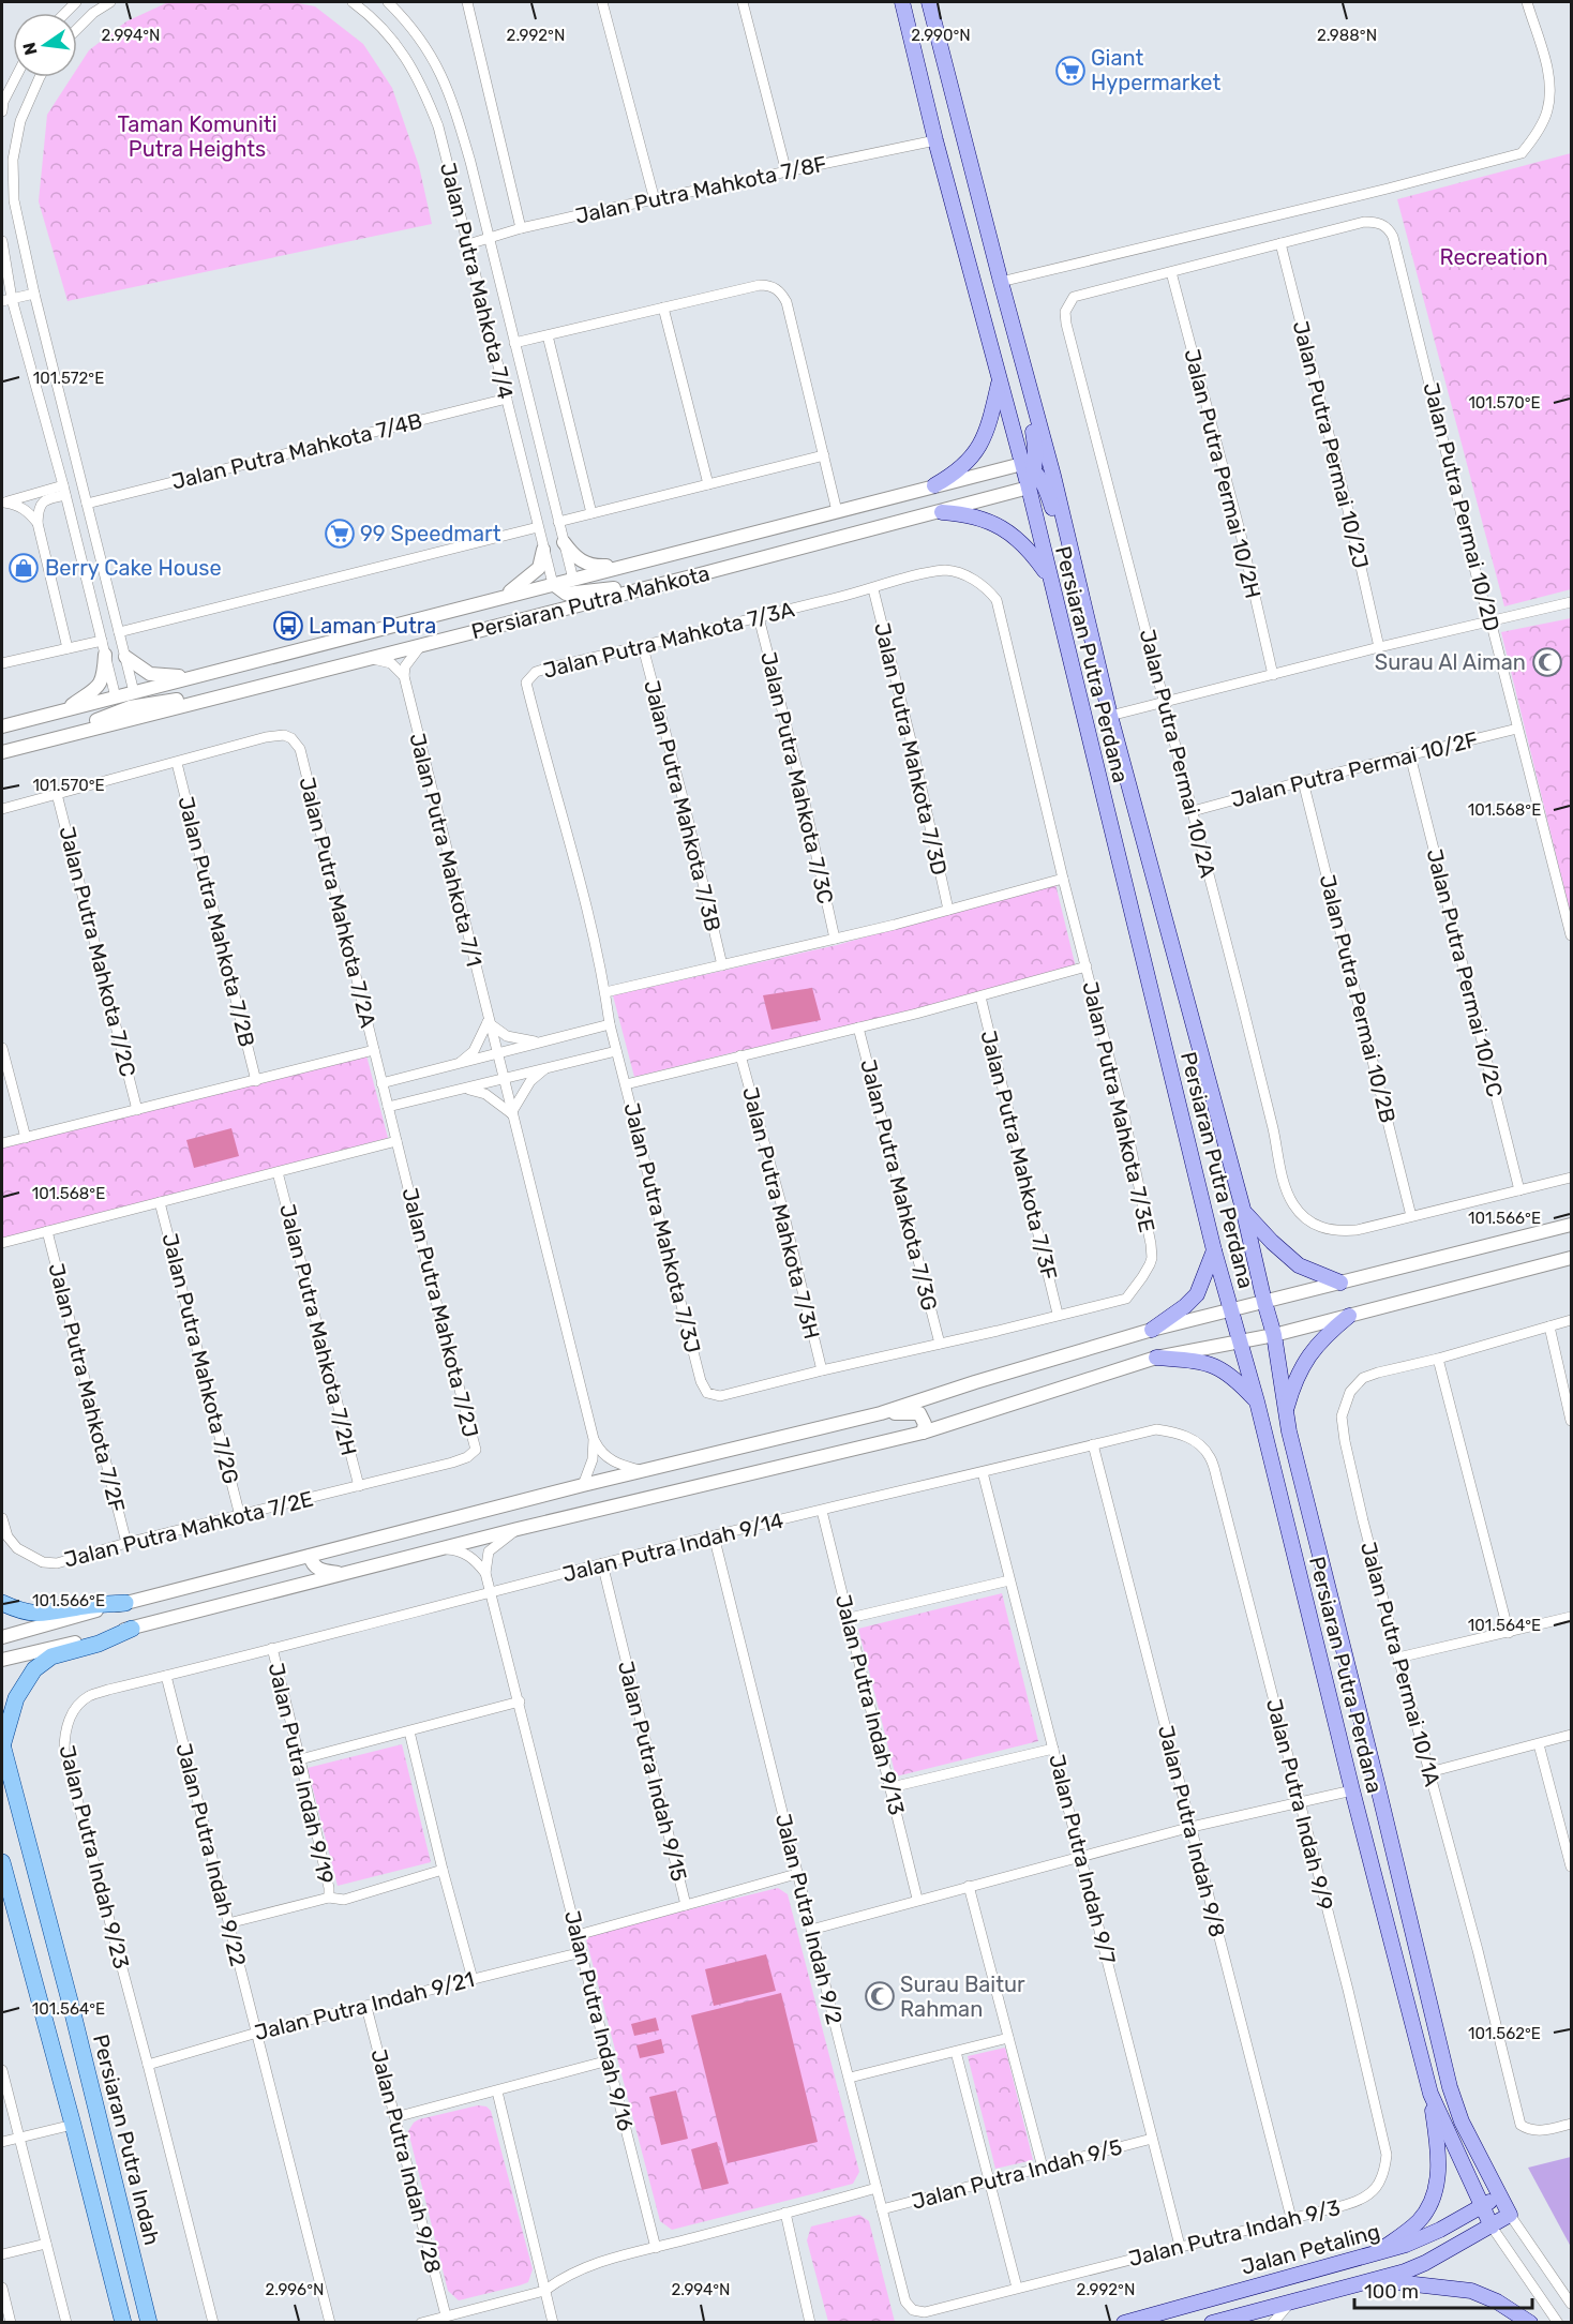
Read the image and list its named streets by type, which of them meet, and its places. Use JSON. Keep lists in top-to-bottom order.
{
  "streets": {
    "main road": ["Persiaran Putra Perdana", "Persiaran Putra Indah", "Jalan Petaling"],
    "street": [
      "Jalan Putra Mahkota 7/8F",
      "Jalan Putra Mahkota 7/4",
      "Jalan Putra Permai 10/2J",
      "Jalan Putra Mahkota 7/4B",
      "Jalan Putra Permai 10/2H",
      "Jalan Putra Permai 10/2D",
      "Persiaran Putra Mahkota",
      "Jalan Putra Mahkota 7/3A",
      "Jalan Putra Mahkota 7/3D",
      "Jalan Putra Permai 10/2A",
      "Jalan Putra Permai 10/2F",
      "Jalan Putra Mahkota 7/3C",
      "Jalan Putra Mahkota 7/3B",
      "Jalan Putra Mahkota 7/1",
      "Jalan Putra Mahkota 7/2A",
      "Jalan Putra Mahkota 7/2B",
      "Jalan Putra Mahkota 7/2C",
      "Jalan Putra Permai 10/2C",
      "Jalan Putra Permai 10/2B",
      "Jalan Putra Mahkota 7/3E",
      "Jalan Putra Mahkota 7/3F",
      "Jalan Putra Mahkota 7/3G",
      "Jalan Putra Mahkota 7/3H",
      "Jalan Putra Mahkota 7/3J",
      "Jalan Putra Mahkota 7/2J",
      "Jalan Putra Mahkota 7/2H",
      "Jalan Putra Mahkota 7/2G",
      "Jalan Putra Mahkota 7/2F",
      "Jalan Putra Mahkota 7/2E",
      "Jalan Putra Indah 9/14",
      "Jalan Putra Permai 10/1A",
      "Jalan Putra Indah 9/13",
      "Jalan Putra Indah 9/15",
      "Jalan Putra Indah 9/19",
      "Jalan Putra Indah 9/9",
      "Jalan Putra Indah 9/8",
      "Jalan Putra Indah 9/22",
      "Jalan Putra Indah 9/23",
      "Jalan Putra Indah 9/7",
      "Jalan Putra Indah 9/2",
      "Jalan Putra Indah 9/21",
      "Jalan Putra Indah 9/16",
      "Jalan Putra Indah 9/28",
      "Jalan Putra Indah 9/5",
      "Jalan Putra Indah 9/3"
    ]
  },
  "crossings": [
    ["Jalan Putra Mahkota 7/8F", "Jalan Putra Mahkota 7/4"],
    ["Jalan Putra Mahkota 7/8F", "Persiaran Putra Perdana"],
    ["Jalan Putra Mahkota 7/4", "Jalan Putra Mahkota 7/4B"],
    ["Jalan Putra Mahkota 7/4", "Persiaran Putra Mahkota"],
    ["Jalan Putra Permai 10/2J", "Jalan Putra Permai 10/2A"],
    ["Jalan Putra Permai 10/2H", "Jalan Putra Permai 10/2A"],
    ["Jalan Putra Permai 10/2D", "Jalan Putra Permai 10/2A"],
    ["Jalan Putra Permai 10/2D", "Jalan Putra Permai 10/2F"],
    ["Persiaran Putra Mahkota", "Persiaran Putra Perdana"],
    ["Jalan Putra Mahkota 7/3A", "Jalan Putra Mahkota 7/3D"],
    ["Jalan Putra Mahkota 7/3A", "Jalan Putra Mahkota 7/3C"],
    ["Jalan Putra Mahkota 7/3A", "Jalan Putra Mahkota 7/3B"],
    ["Jalan Putra Mahkota 7/3A", "Jalan Putra Mahkota 7/3E"],
    ["Jalan Putra Mahkota 7/3A", "Jalan Putra Mahkota 7/3J"],
    ["Persiaran Putra Perdana", "Jalan Petaling"],
    ["Jalan Putra Permai 10/2A", "Jalan Putra Permai 10/2F"],
    ["Jalan Putra Permai 10/2A", "Jalan Putra Permai 10/2C"],
    ["Jalan Putra Permai 10/2A", "Jalan Putra Permai 10/2B"],
    ["Jalan Putra Permai 10/2F", "Jalan Putra Permai 10/2C"],
    ["Jalan Putra Permai 10/2F", "Jalan Putra Permai 10/2B"],
    ["Jalan Putra Mahkota 7/2A", "Jalan Putra Mahkota 7/2B"],
    ["Jalan Putra Mahkota 7/2A", "Jalan Putra Mahkota 7/2J"],
    ["Jalan Putra Mahkota 7/3E", "Jalan Putra Mahkota 7/3F"],
    ["Jalan Putra Mahkota 7/3E", "Jalan Putra Mahkota 7/3G"],
    ["Jalan Putra Mahkota 7/3E", "Jalan Putra Mahkota 7/3H"],
    ["Jalan Putra Mahkota 7/3E", "Jalan Putra Mahkota 7/3J"],
    ["Jalan Putra Mahkota 7/2J", "Jalan Putra Mahkota 7/2H"],
    ["Jalan Putra Mahkota 7/2J", "Jalan Putra Mahkota 7/2E"],
    ["Jalan Putra Mahkota 7/2H", "Jalan Putra Mahkota 7/2E"],
    ["Jalan Putra Mahkota 7/2G", "Jalan Putra Mahkota 7/2E"],
    ["Jalan Putra Mahkota 7/2F", "Jalan Putra Mahkota 7/2E"],
    ["Jalan Putra Indah 9/14", "Jalan Putra Indah 9/13"],
    ["Jalan Putra Indah 9/14", "Jalan Putra Indah 9/15"],
    ["Jalan Putra Indah 9/14", "Jalan Putra Indah 9/19"],
    ["Jalan Putra Indah 9/14", "Jalan Putra Indah 9/9"],
    ["Jalan Putra Indah 9/14", "Jalan Putra Indah 9/8"],
    ["Jalan Putra Indah 9/14", "Jalan Putra Indah 9/22"],
    ["Jalan Putra Indah 9/14", "Jalan Putra Indah 9/23"],
    ["Jalan Putra Indah 9/14", "Jalan Putra Indah 9/7"],
    ["Jalan Putra Indah 9/14", "Jalan Putra Indah 9/2"],
    ["Jalan Putra Indah 9/14", "Jalan Putra Indah 9/16"],
    ["Jalan Putra Indah 9/15", "Jalan Putra Indah 9/2"],
    ["Jalan Putra Indah 9/9", "Jalan Putra Indah 9/3"],
    ["Jalan Putra Indah 9/8", "Jalan Putra Indah 9/3"],
    ["Jalan Putra Indah 9/22", "Jalan Putra Indah 9/23"],
    ["Jalan Putra Indah 9/22", "Jalan Putra Indah 9/21"],
    ["Jalan Putra Indah 9/23", "Jalan Putra Indah 9/21"],
    ["Jalan Putra Indah 9/7", "Jalan Putra Indah 9/5"],
    ["Jalan Putra Indah 9/7", "Jalan Putra Indah 9/3"],
    ["Jalan Putra Indah 9/2", "Jalan Putra Indah 9/5"],
    ["Jalan Putra Indah 9/2", "Jalan Putra Indah 9/3"],
    ["Jalan Putra Indah 9/21", "Jalan Putra Indah 9/16"],
    ["Jalan Putra Indah 9/21", "Jalan Putra Indah 9/28"]
  ],
  "parks": ["Taman Komuniti Putra Heights", "Recreation"],
  "places": {
    "supermarket": ["Giant Hypermarket", "99 Speedmart"],
    "shop": ["Berry Cake House"],
    "bus stop": ["Laman Putra"],
    "mosque": ["Surau Al Aiman", "Surau Baitur Rahman"]
  },
  "scale_bar": "100 m",
  "north": "left",
  "coordinates": [
    "2.994°N",
    "2.992°N",
    "2.990°N",
    "2.988°N",
    "101.572°E",
    "101.570°E",
    "101.568°E",
    "101.566°E",
    "101.564°E",
    "101.562°E",
    "2.996°N"
  ]
}
